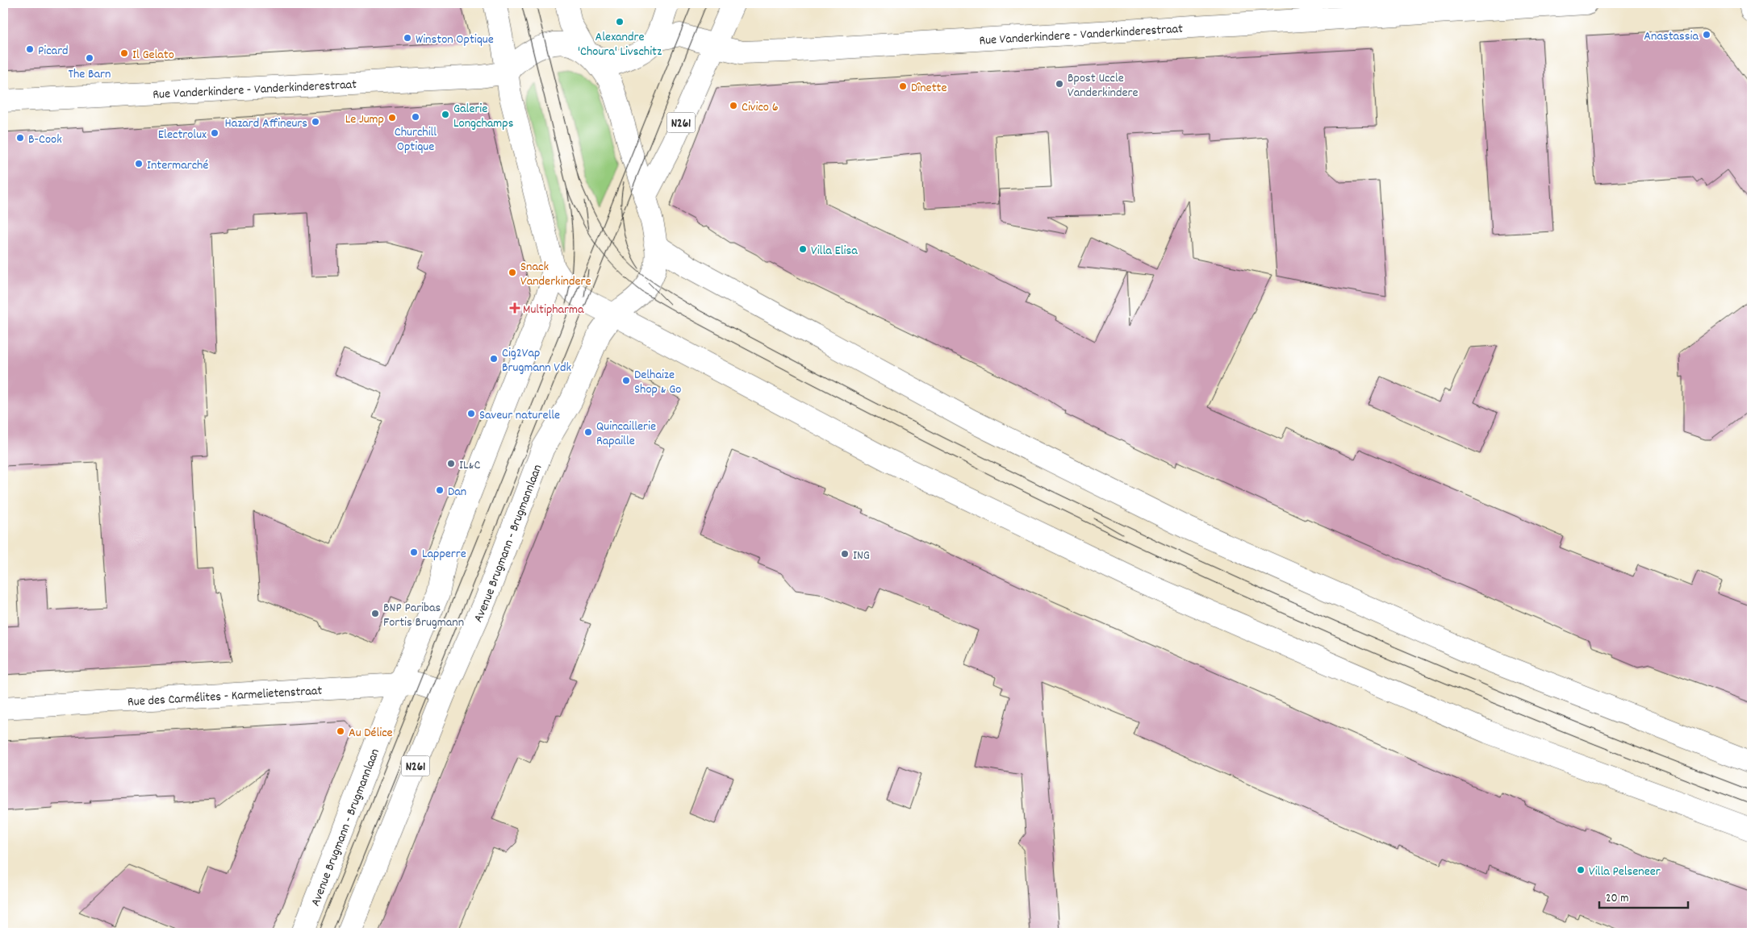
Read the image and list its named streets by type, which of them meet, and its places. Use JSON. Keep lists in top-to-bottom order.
{
  "streets": {
    "main road": [
      "Rue Vanderkindere - Vanderkinderestraat",
      "N261",
      "Avenue Brugmann - Brugmannlaan",
      "Rue des Carmélites - Karmelietenstraat"
    ]
  },
  "crossings": [
    ["Rue Vanderkindere - Vanderkinderestraat", "N261"],
    ["N261", "Avenue Brugmann - Brugmannlaan"],
    ["Avenue Brugmann - Brugmannlaan", "Rue des Carmélites - Karmelietenstraat"]
  ],
  "places": {
    "other": [
      "Alexandre 'Choura' Livschitz",
      "Anastassia",
      "Winston Optique",
      "Picard",
      "Il Gelato",
      "The Barn",
      "Bpost Uccle Vanderkindere",
      "Dînette",
      "Civico 6",
      "Galerie Longchamps",
      "Churchill Optique",
      "Le Jump",
      "Hazard Affineurs",
      "Electrolux",
      "B-Cook",
      "Intermarché",
      "Villa Elisa",
      "Snack Vanderkindere",
      "Cig2Vap Brugmann Vdk",
      "Delhaize Shop & Go",
      "Saveur naturelle",
      "Quincaillerie Rapaille",
      "IL&C",
      "Dan",
      "Lapperre",
      "ING",
      "BNP Paribas Fortis Brugmann",
      "Au Délice",
      "Villa Pelseneer"
    ],
    "health": ["Multipharma"]
  },
  "scale_bar": "20 m"
}
